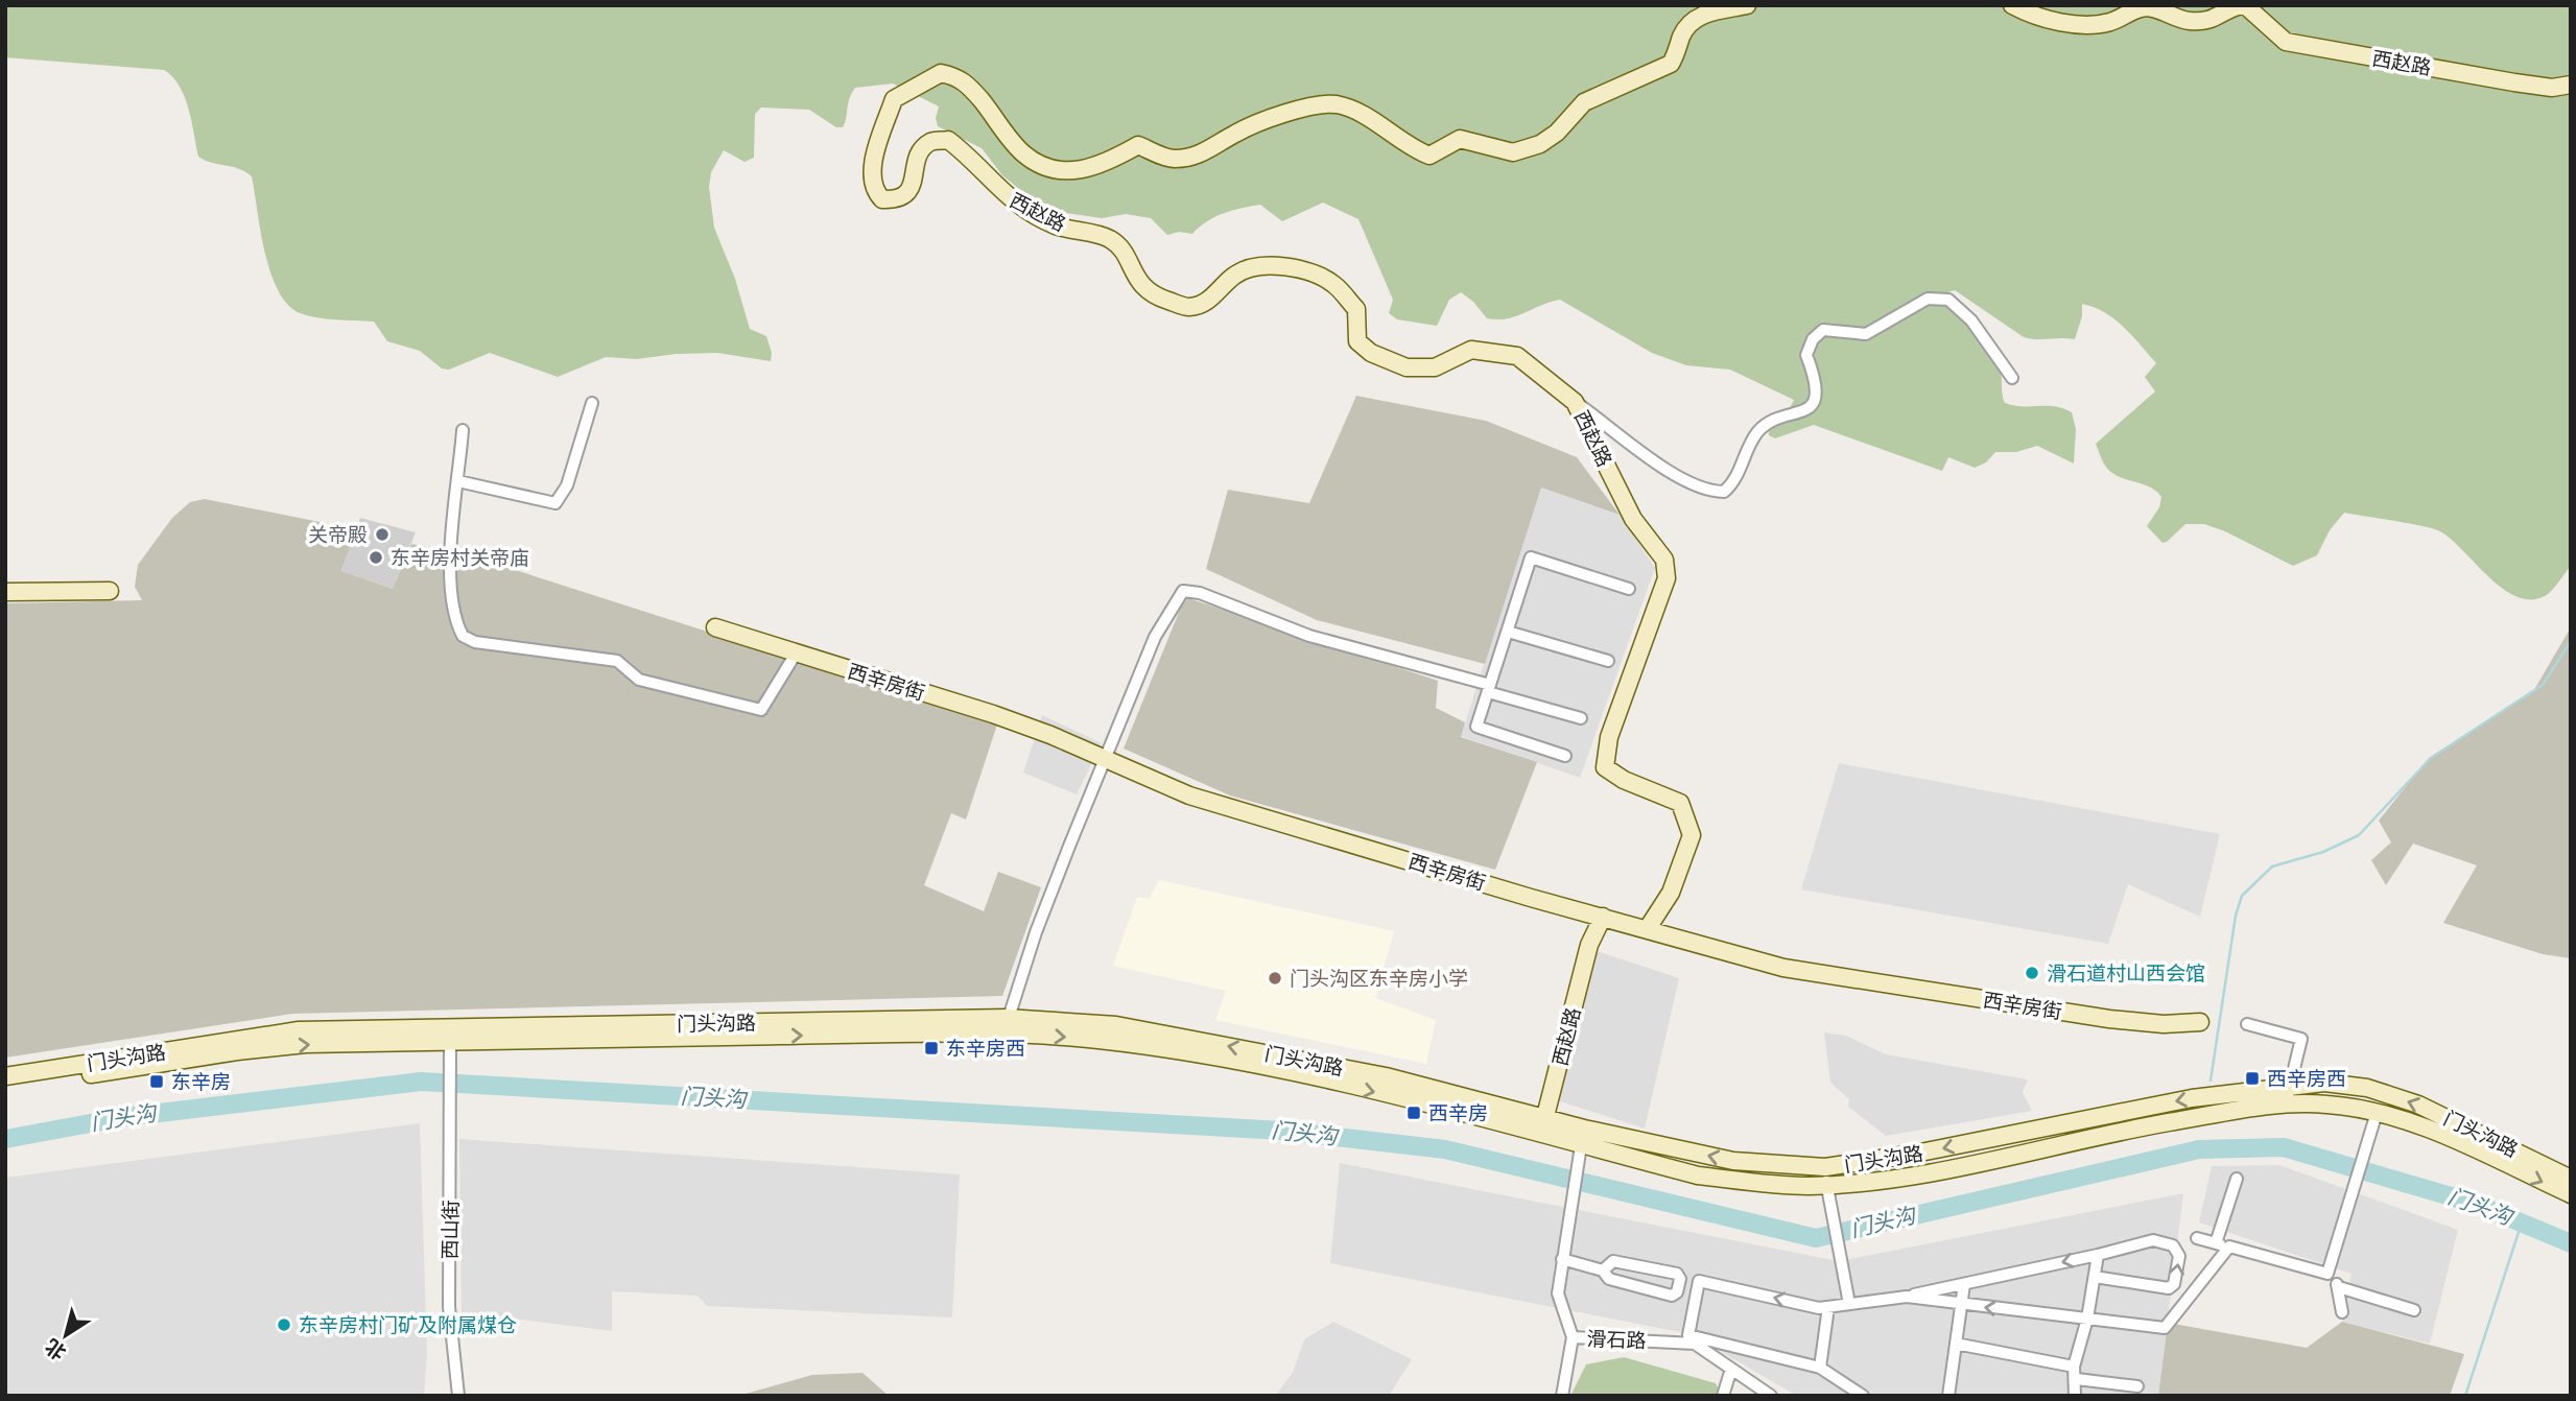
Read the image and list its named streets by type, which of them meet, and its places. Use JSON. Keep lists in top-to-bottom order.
{
  "streets": {
    "street": [
      "西赵路",
      "西辛房街",
      "门头沟路",
      "西山街",
      "滑石路"
    ]
  },
  "crossings": [
    ["西赵路", "西辛房街"],
    ["西赵路", "门头沟路"],
    ["门头沟路", "西山街"],
    ["门头沟路", "滑石路"]
  ],
  "water": ["门头沟"],
  "places": {
    "other": [
      "关帝殿",
      "东辛房村关帝庙",
      "滑石道村山西会馆",
      "门头沟区东辛房小学",
      "东辛房村门矿及附属煤仓"
    ],
    "transit": [
      "东辛房西",
      "西辛房西",
      "东辛房",
      "西辛房"
    ]
  },
  "north": "bottom left"
}
